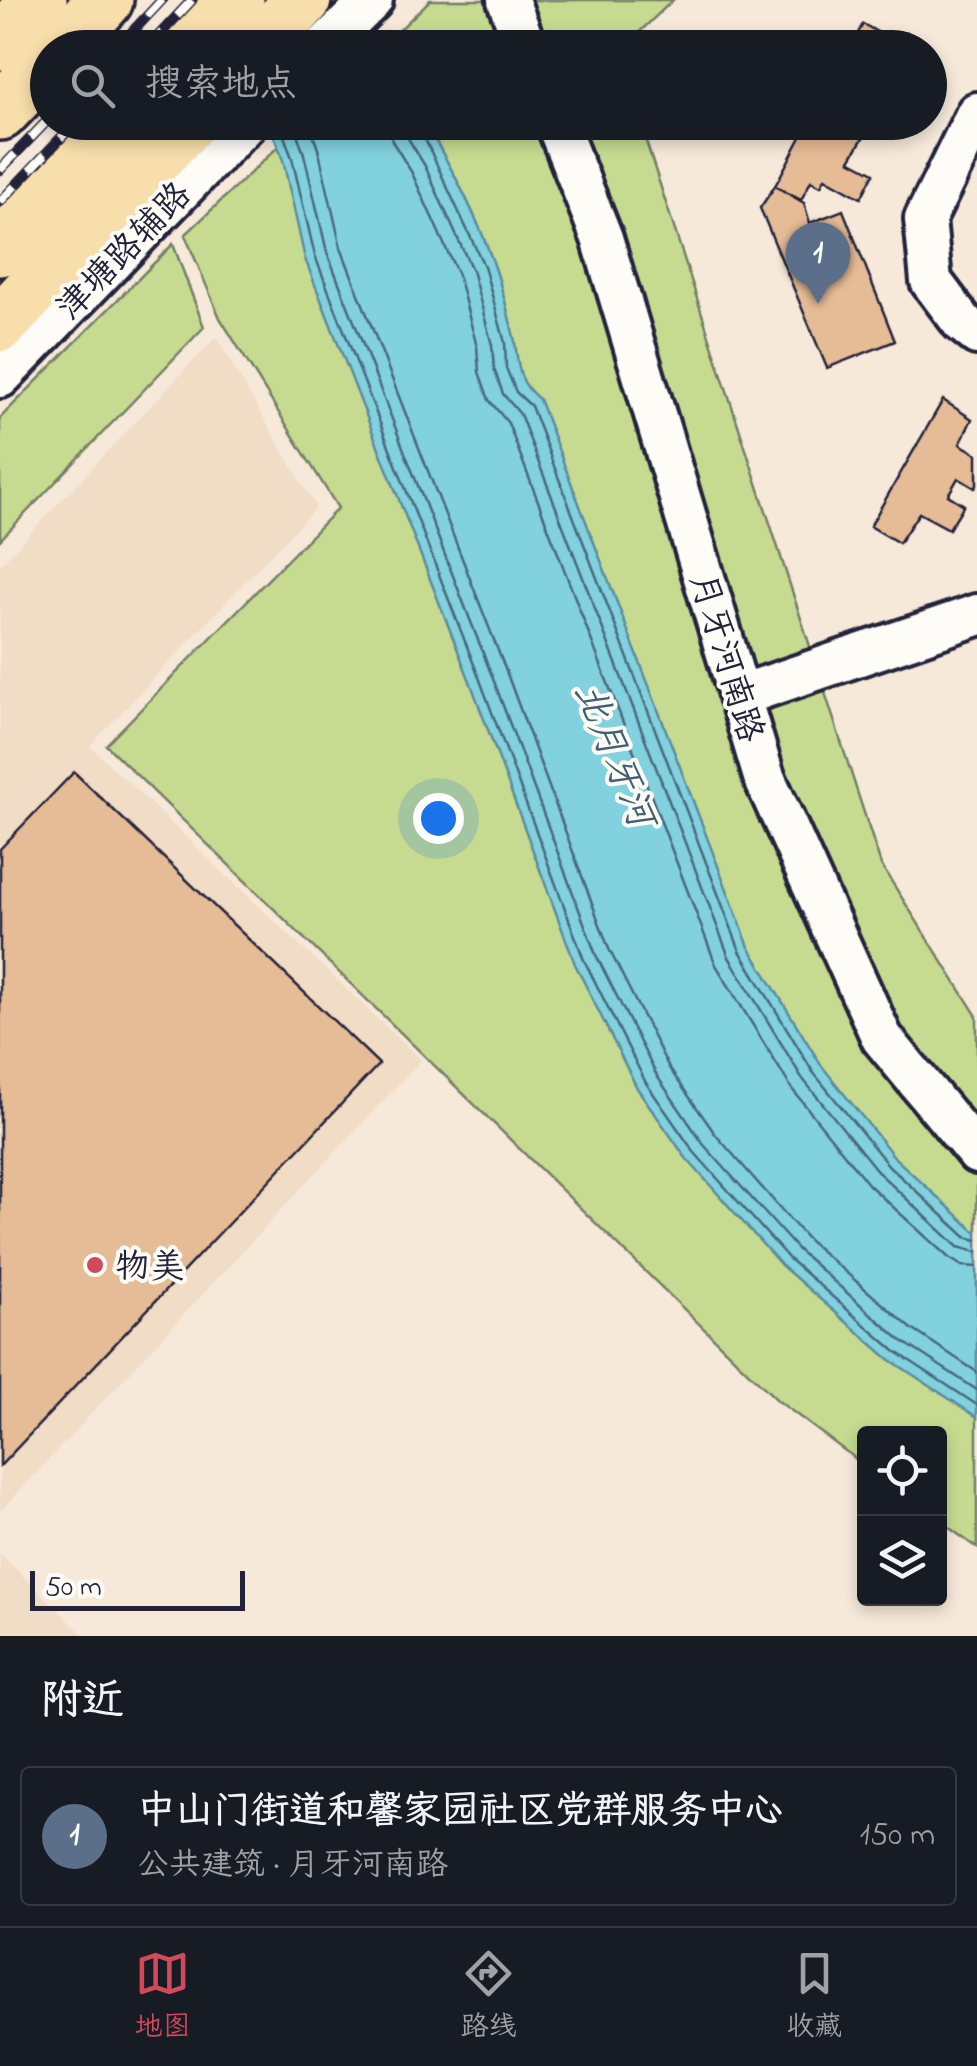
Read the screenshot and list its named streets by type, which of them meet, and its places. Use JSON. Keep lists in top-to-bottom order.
{
  "streets": {
    "street": ["津塘路辅路", "月牙河南路"]
  },
  "water": ["北月牙河"],
  "places": ["物美"],
  "scale_bar": "50 m",
  "page": {
    "search": "搜索地点",
    "pins": "1",
    "scale": "50 m",
    "heading": "附近",
    "list": [
      {
        "mark": "1",
        "name": "中山门街道和馨家园社区党群服务中心",
        "note": "公共建筑 · 月牙河南路",
        "value": "150 m"
      }
    ],
    "nav": ["地图", "路线", "收藏"]
  }
}
